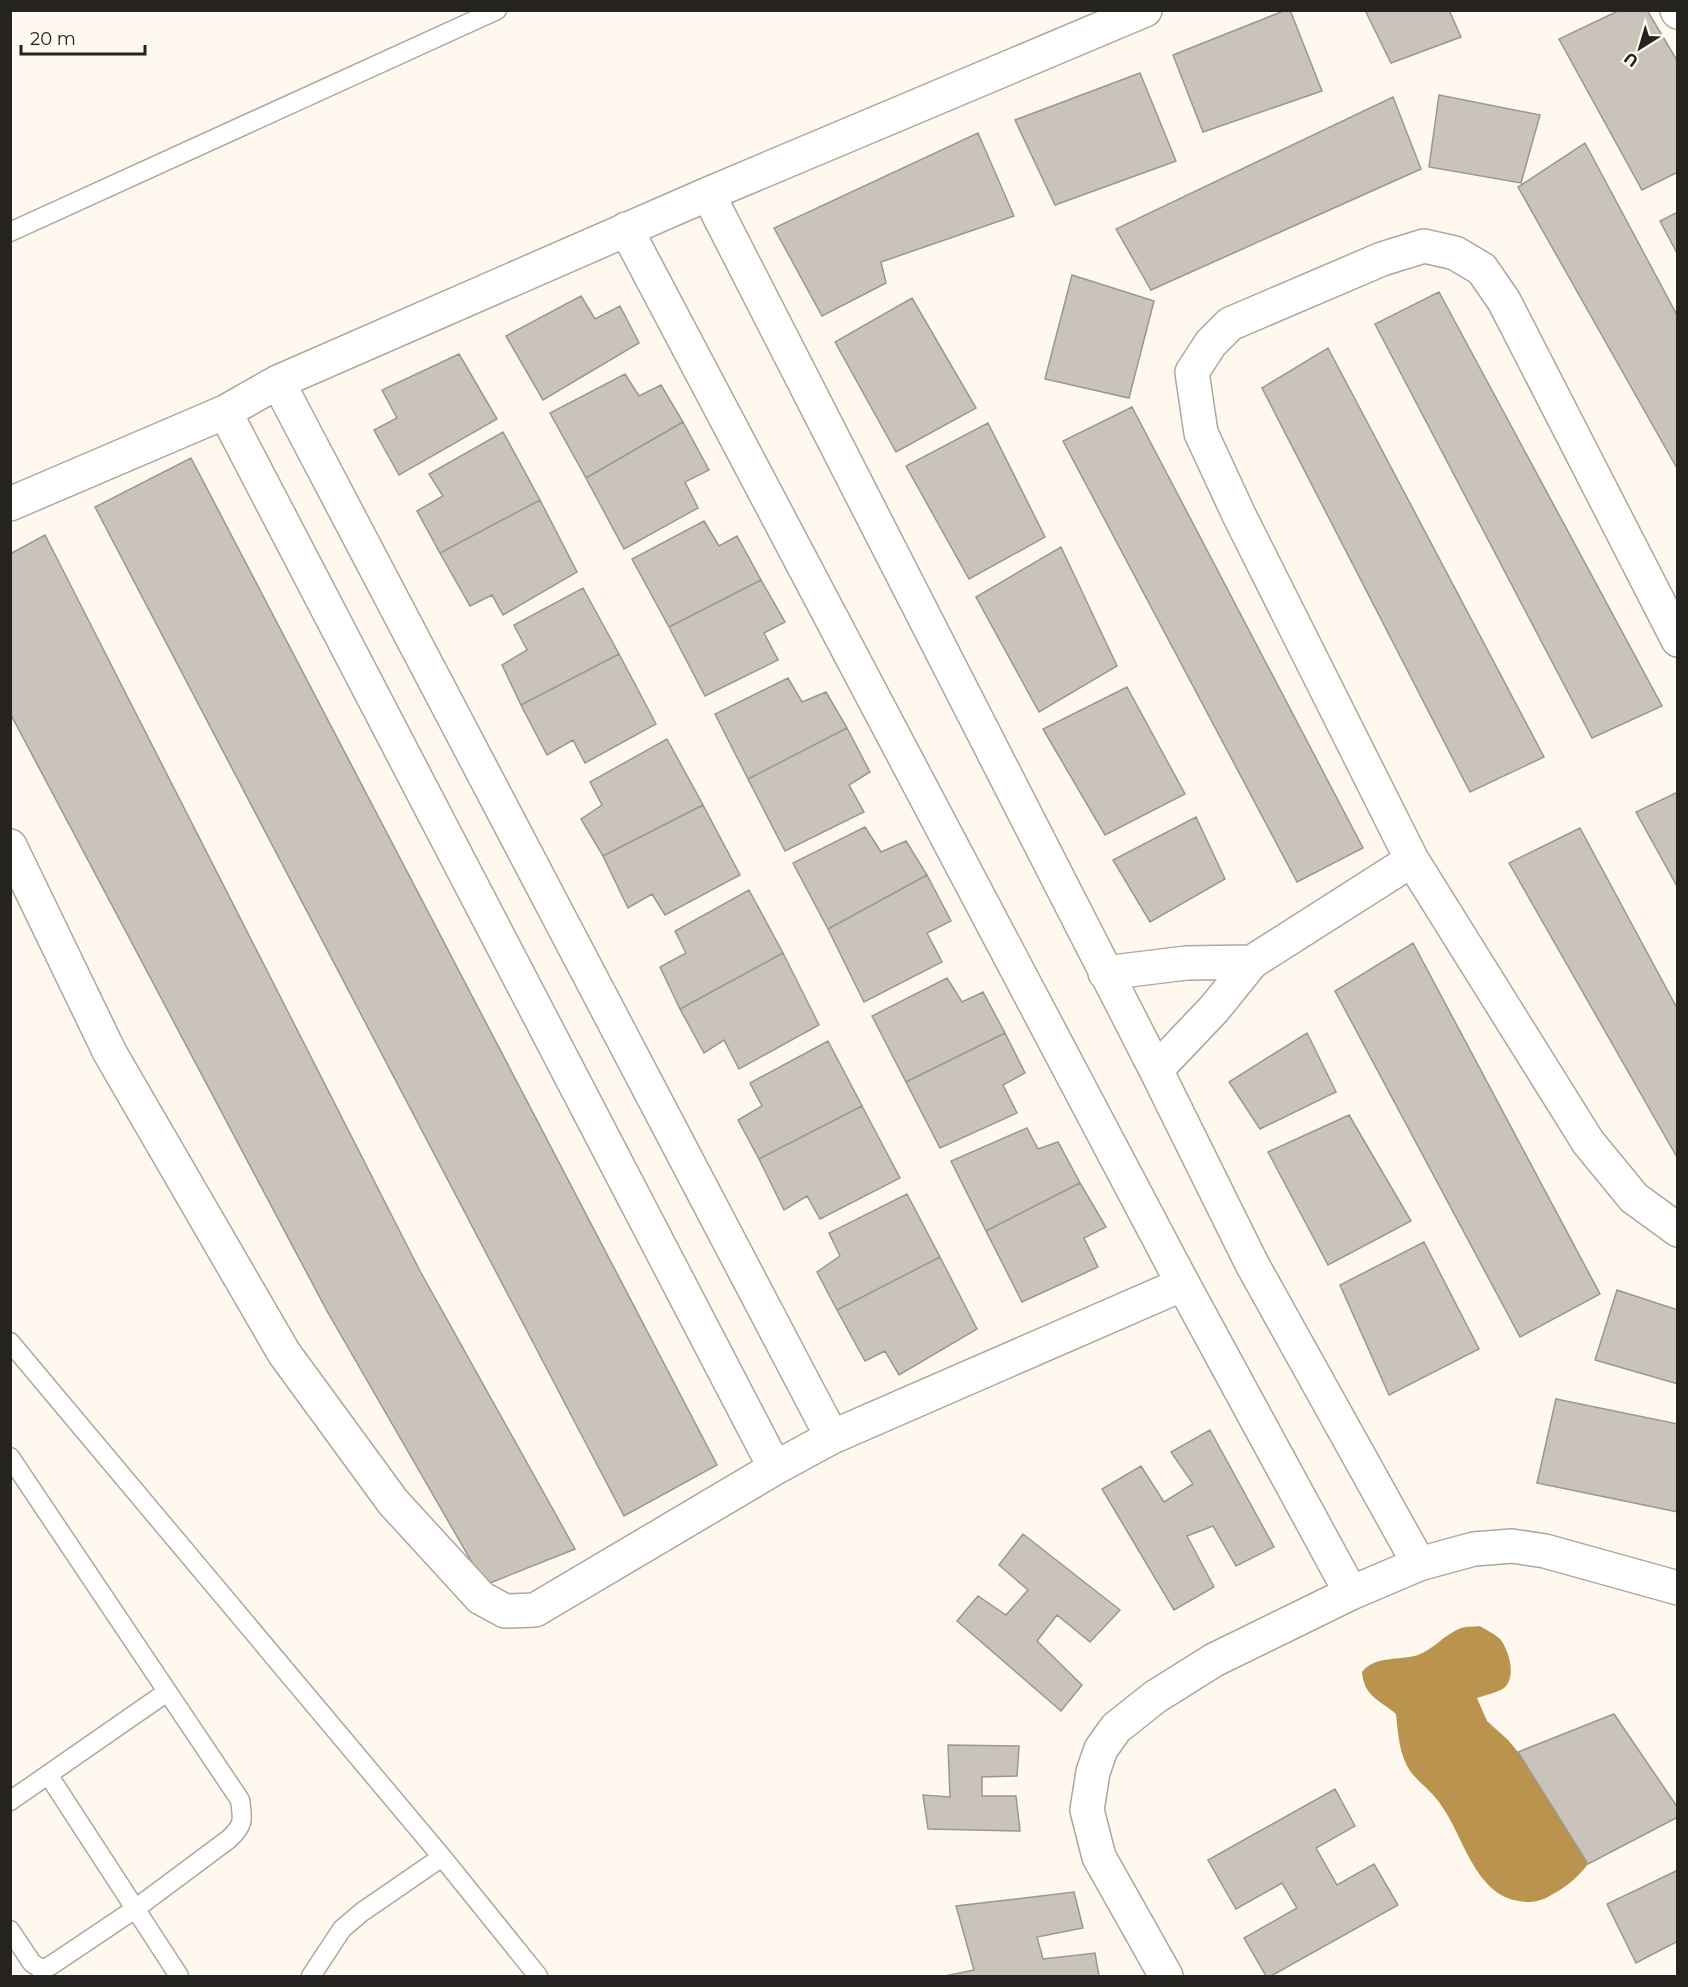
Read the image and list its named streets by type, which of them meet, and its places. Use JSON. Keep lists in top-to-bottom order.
{
  "scale_bar": "20 m",
  "north": "bottom left"
}
